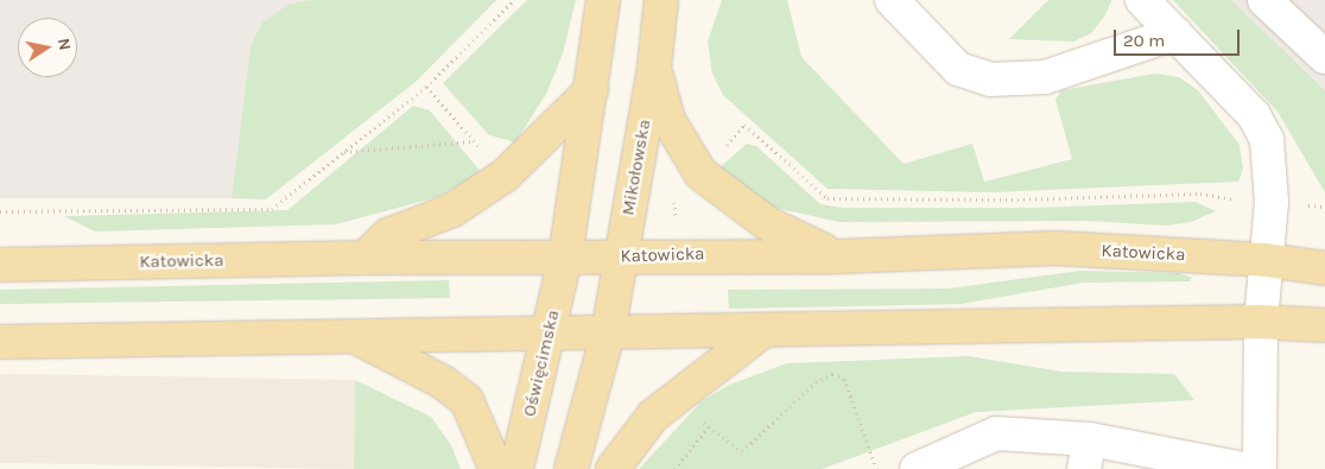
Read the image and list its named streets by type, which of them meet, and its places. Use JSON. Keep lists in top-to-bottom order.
{
  "streets": {
    "main road": ["Mikołowska", "Katowicka", "Oświęcimska"]
  },
  "crossings": [
    ["Mikołowska", "Katowicka"],
    ["Katowicka", "Oświęcimska"]
  ],
  "scale_bar": "20 m",
  "north": "right"
}
